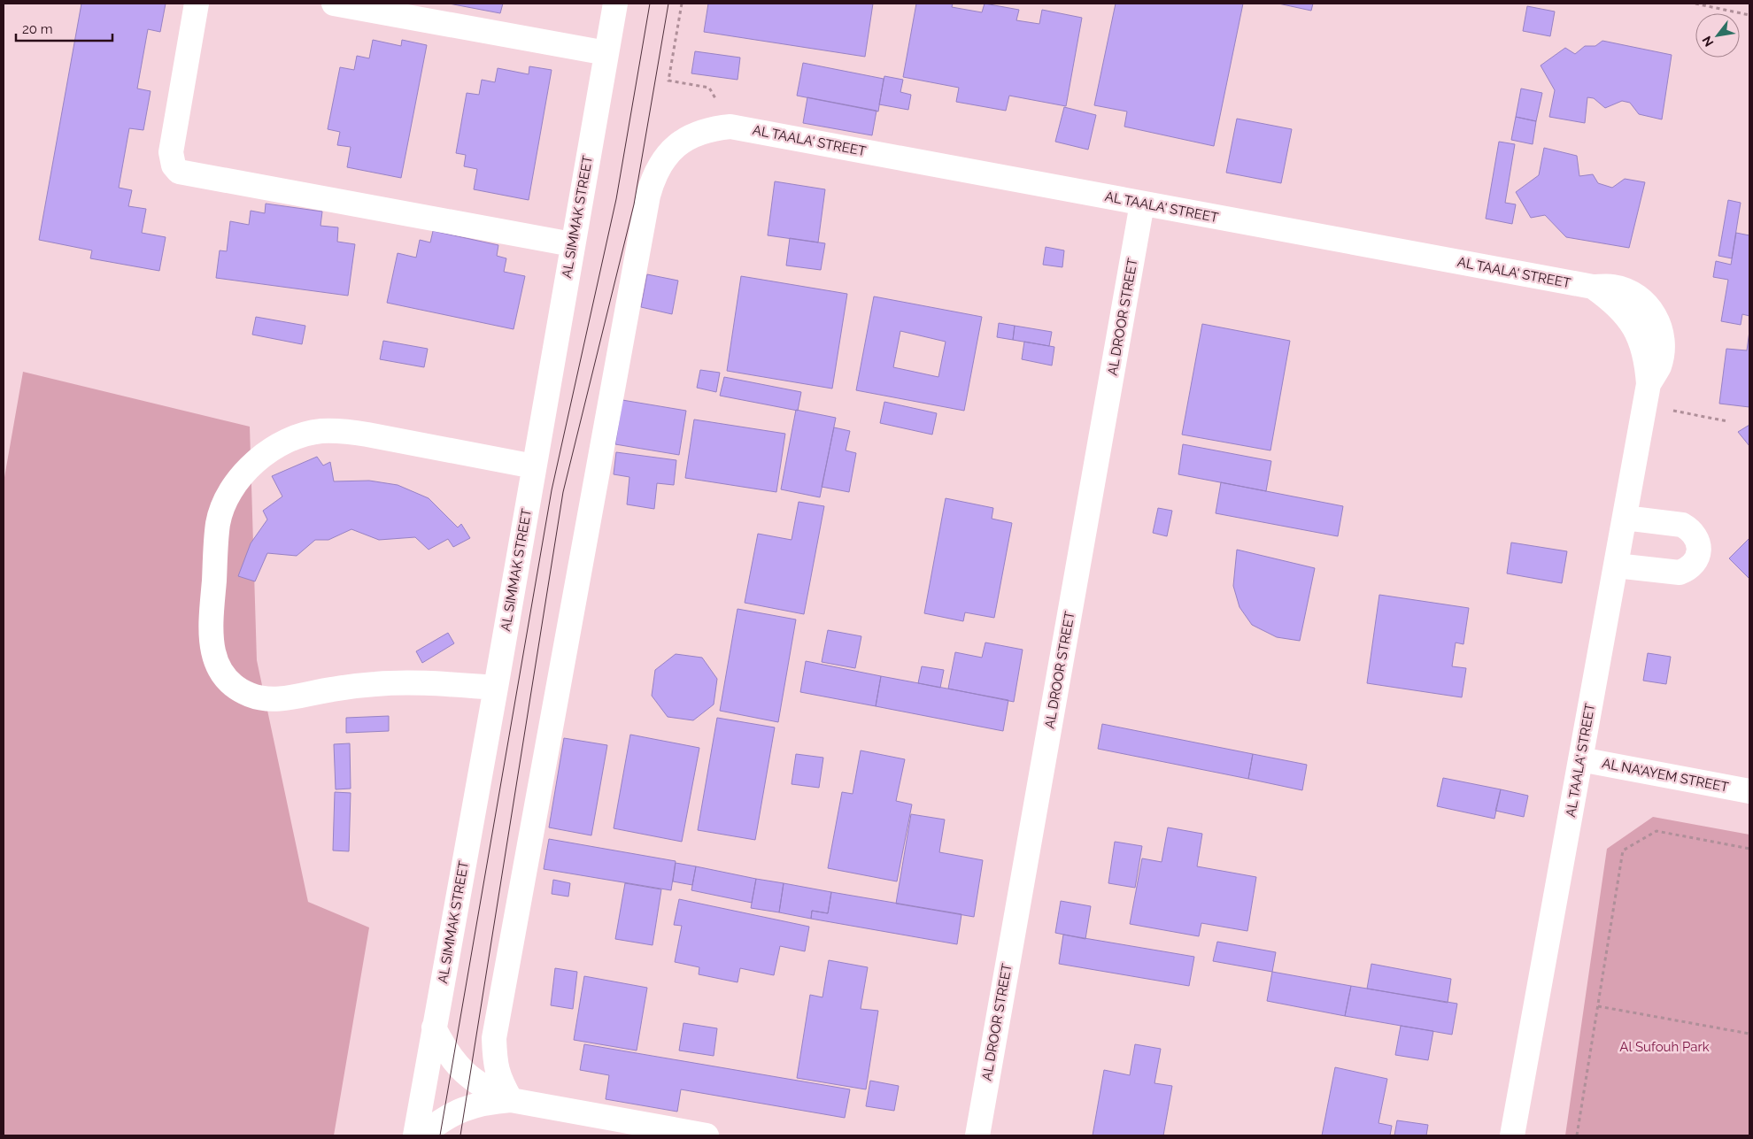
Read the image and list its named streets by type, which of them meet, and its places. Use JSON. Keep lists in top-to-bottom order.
{
  "streets": {
    "street": [
      "AL TAALA' STREET",
      "AL SIMMAK STREET",
      "AL DROOR STREET",
      "AL NA'AYEM STREET"
    ]
  },
  "crossings": [
    ["AL TAALA' STREET", "AL DROOR STREET"],
    ["AL TAALA' STREET", "AL NA'AYEM STREET"]
  ],
  "parks": ["Al Sufouh Park"],
  "scale_bar": "20 m",
  "north": "bottom left"
}
